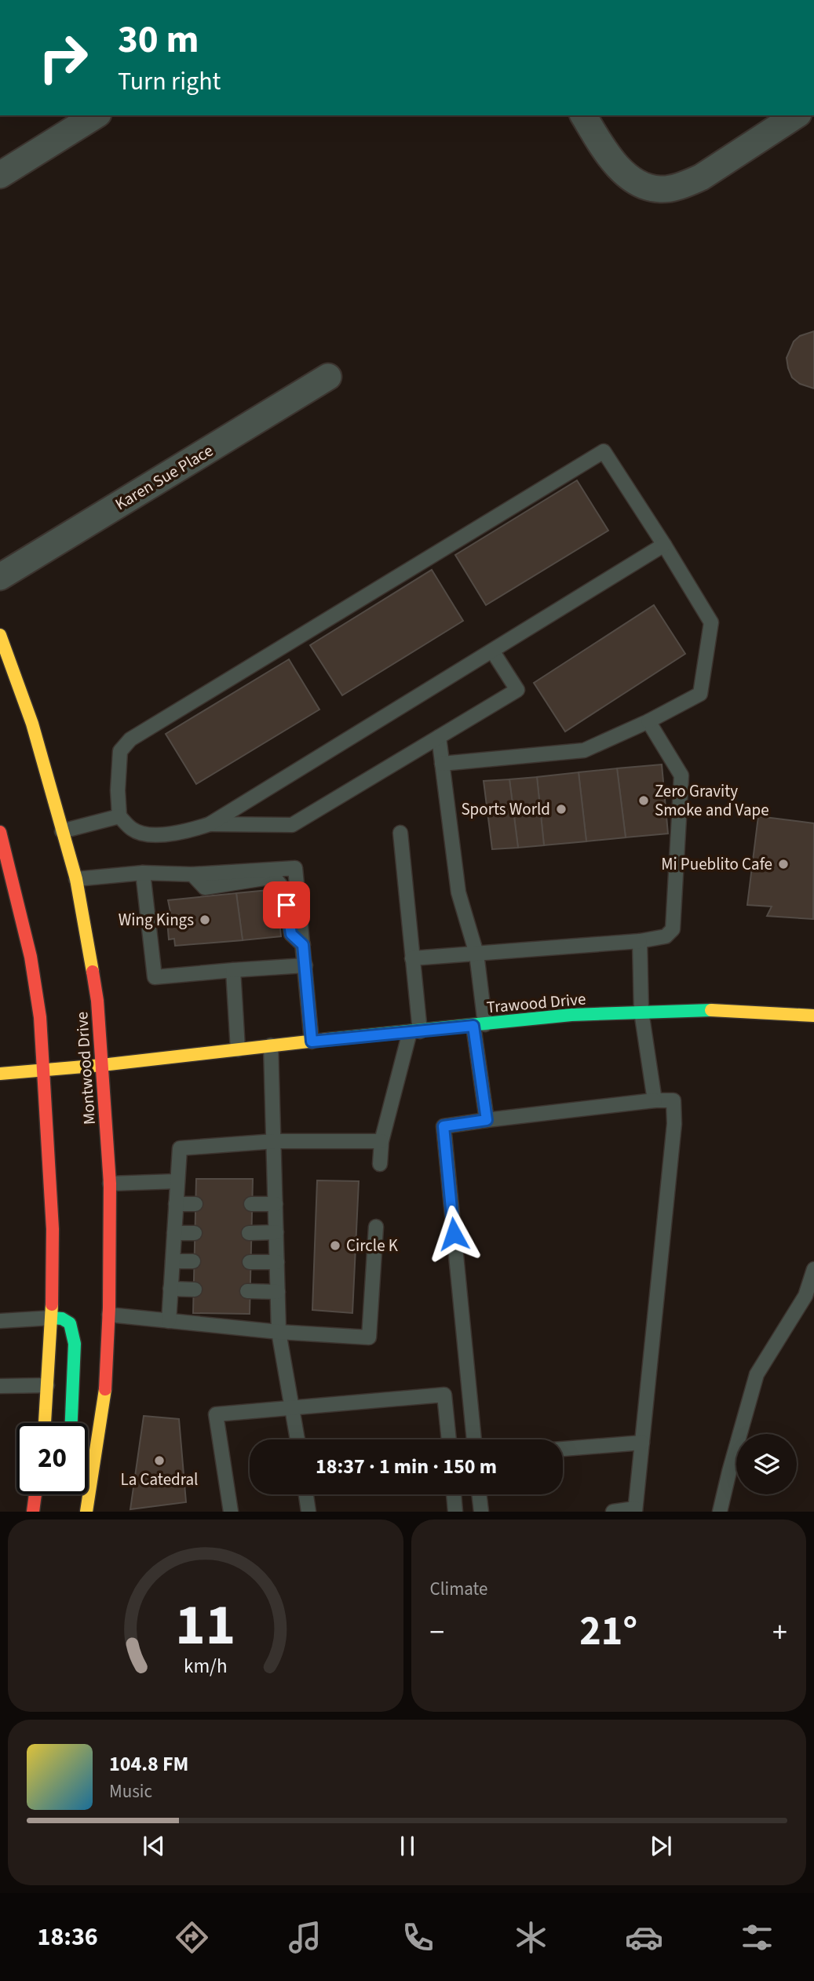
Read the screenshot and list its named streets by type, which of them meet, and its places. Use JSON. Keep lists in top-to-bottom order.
{
  "streets": {
    "main road": ["Trawood Drive", "Montwood Drive"],
    "street": ["Karen Sue Place"]
  },
  "crossings": [
    ["Trawood Drive", "Montwood Drive"]
  ],
  "places": [
    "Zero Gravity Smoke and Vape",
    "Sports World",
    "Mi Pueblito Cafe",
    "Wing Kings",
    "Circle K",
    "La Catedral"
  ],
  "page": {
    "turn": ["30 m", "Turn right"],
    "limit": "20",
    "trip": "18:37 · 1 min · 150 m",
    "tile": "Climate",
    "heat": ["−", "21°", "+"],
    "song": ["104.8 FM", "Music"],
    "tabs": "18:36",
    "gauge": ["11", "km/h"]
  }
}
